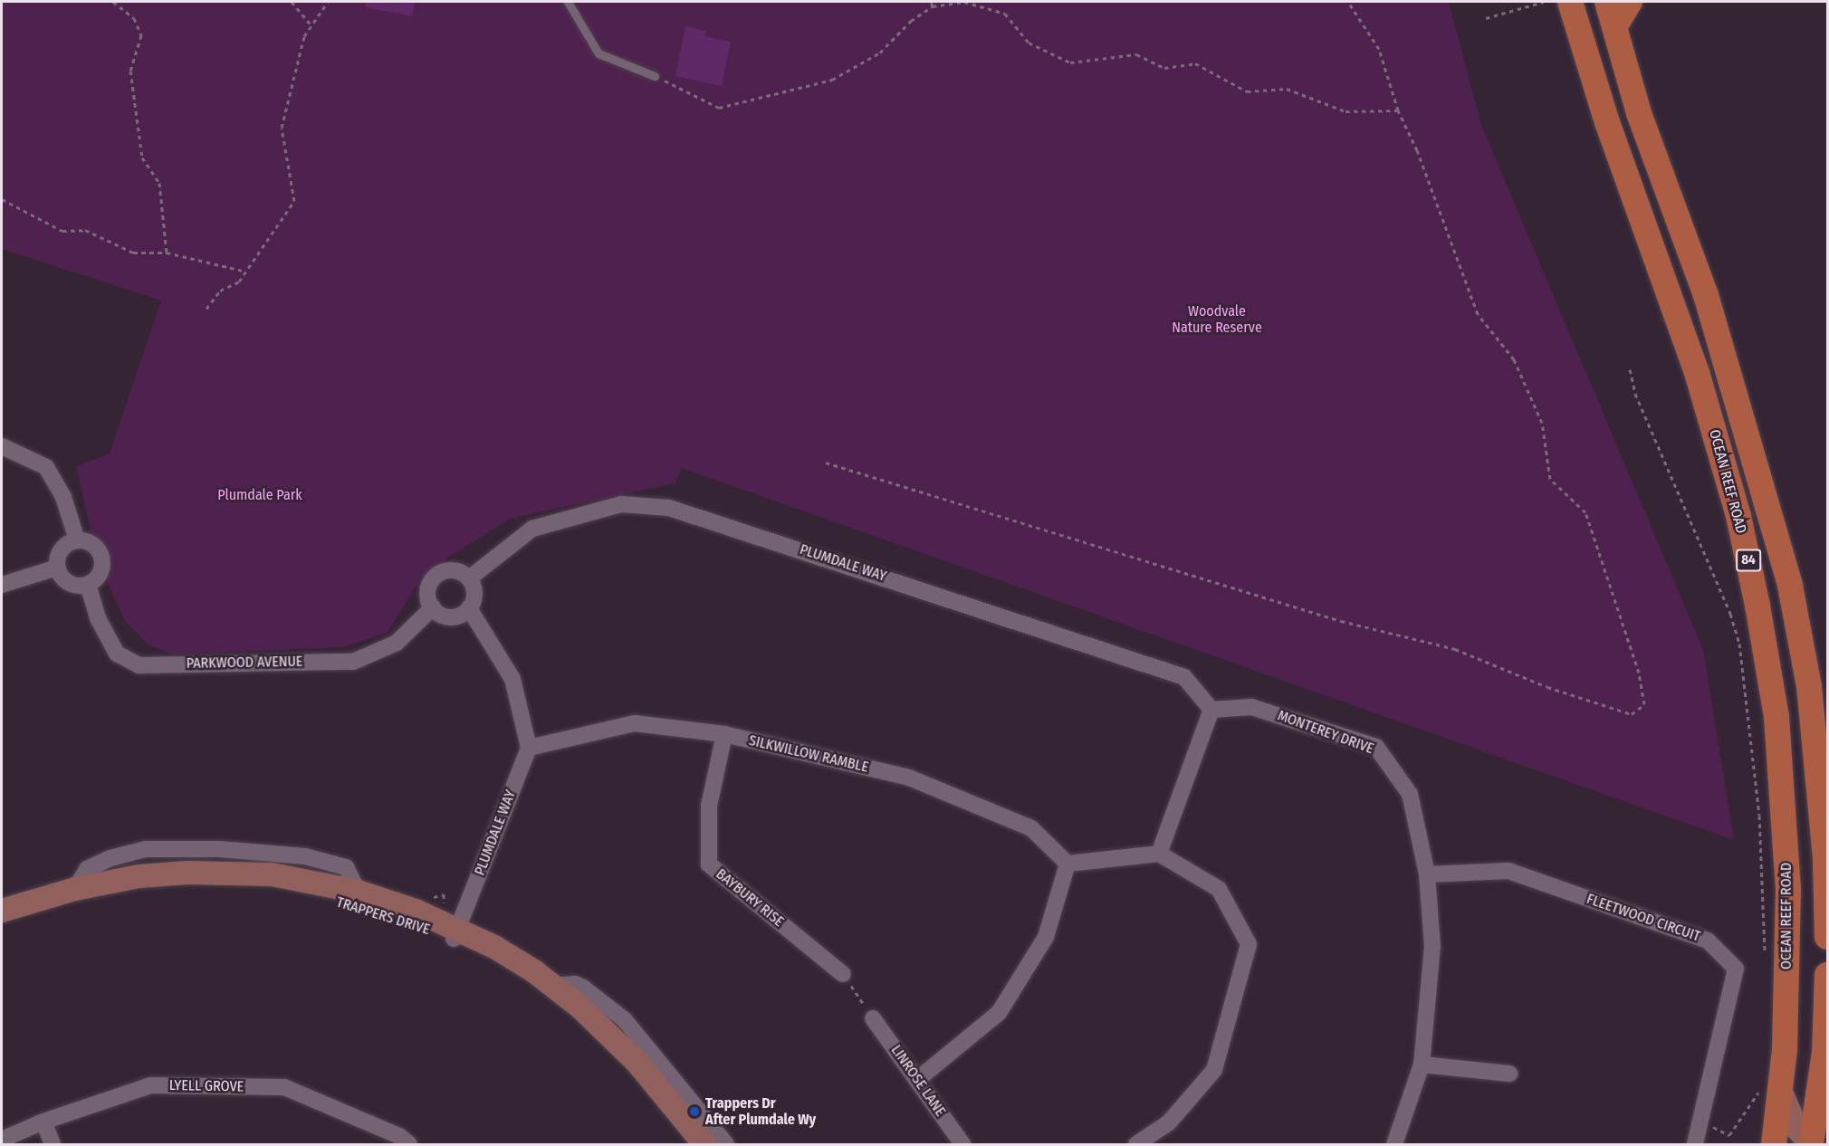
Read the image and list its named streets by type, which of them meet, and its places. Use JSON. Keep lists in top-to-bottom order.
{
  "streets": {
    "main road": ["OCEAN REEF ROAD", "84", "TRAPPERS DRIVE"],
    "street": [
      "PLUMDALE WAY",
      "PARKWOOD AVENUE",
      "MONTEREY DRIVE",
      "SILKWILLOW RAMBLE",
      "BAYBURY RISE",
      "FLEETWOOD CIRCUIT",
      "LINROSE LANE",
      "LYELL GROVE"
    ]
  },
  "crossings": [
    ["PLUMDALE WAY", "PARKWOOD AVENUE"],
    ["PLUMDALE WAY", "MONTEREY DRIVE"],
    ["PLUMDALE WAY", "SILKWILLOW RAMBLE"],
    ["PLUMDALE WAY", "TRAPPERS DRIVE"],
    ["MONTEREY DRIVE", "FLEETWOOD CIRCUIT"],
    ["SILKWILLOW RAMBLE", "BAYBURY RISE"]
  ],
  "parks": ["Woodvale Nature Reserve", "Plumdale Park"],
  "places": ["Trappers Dr After Plumdale Wy"]
}
